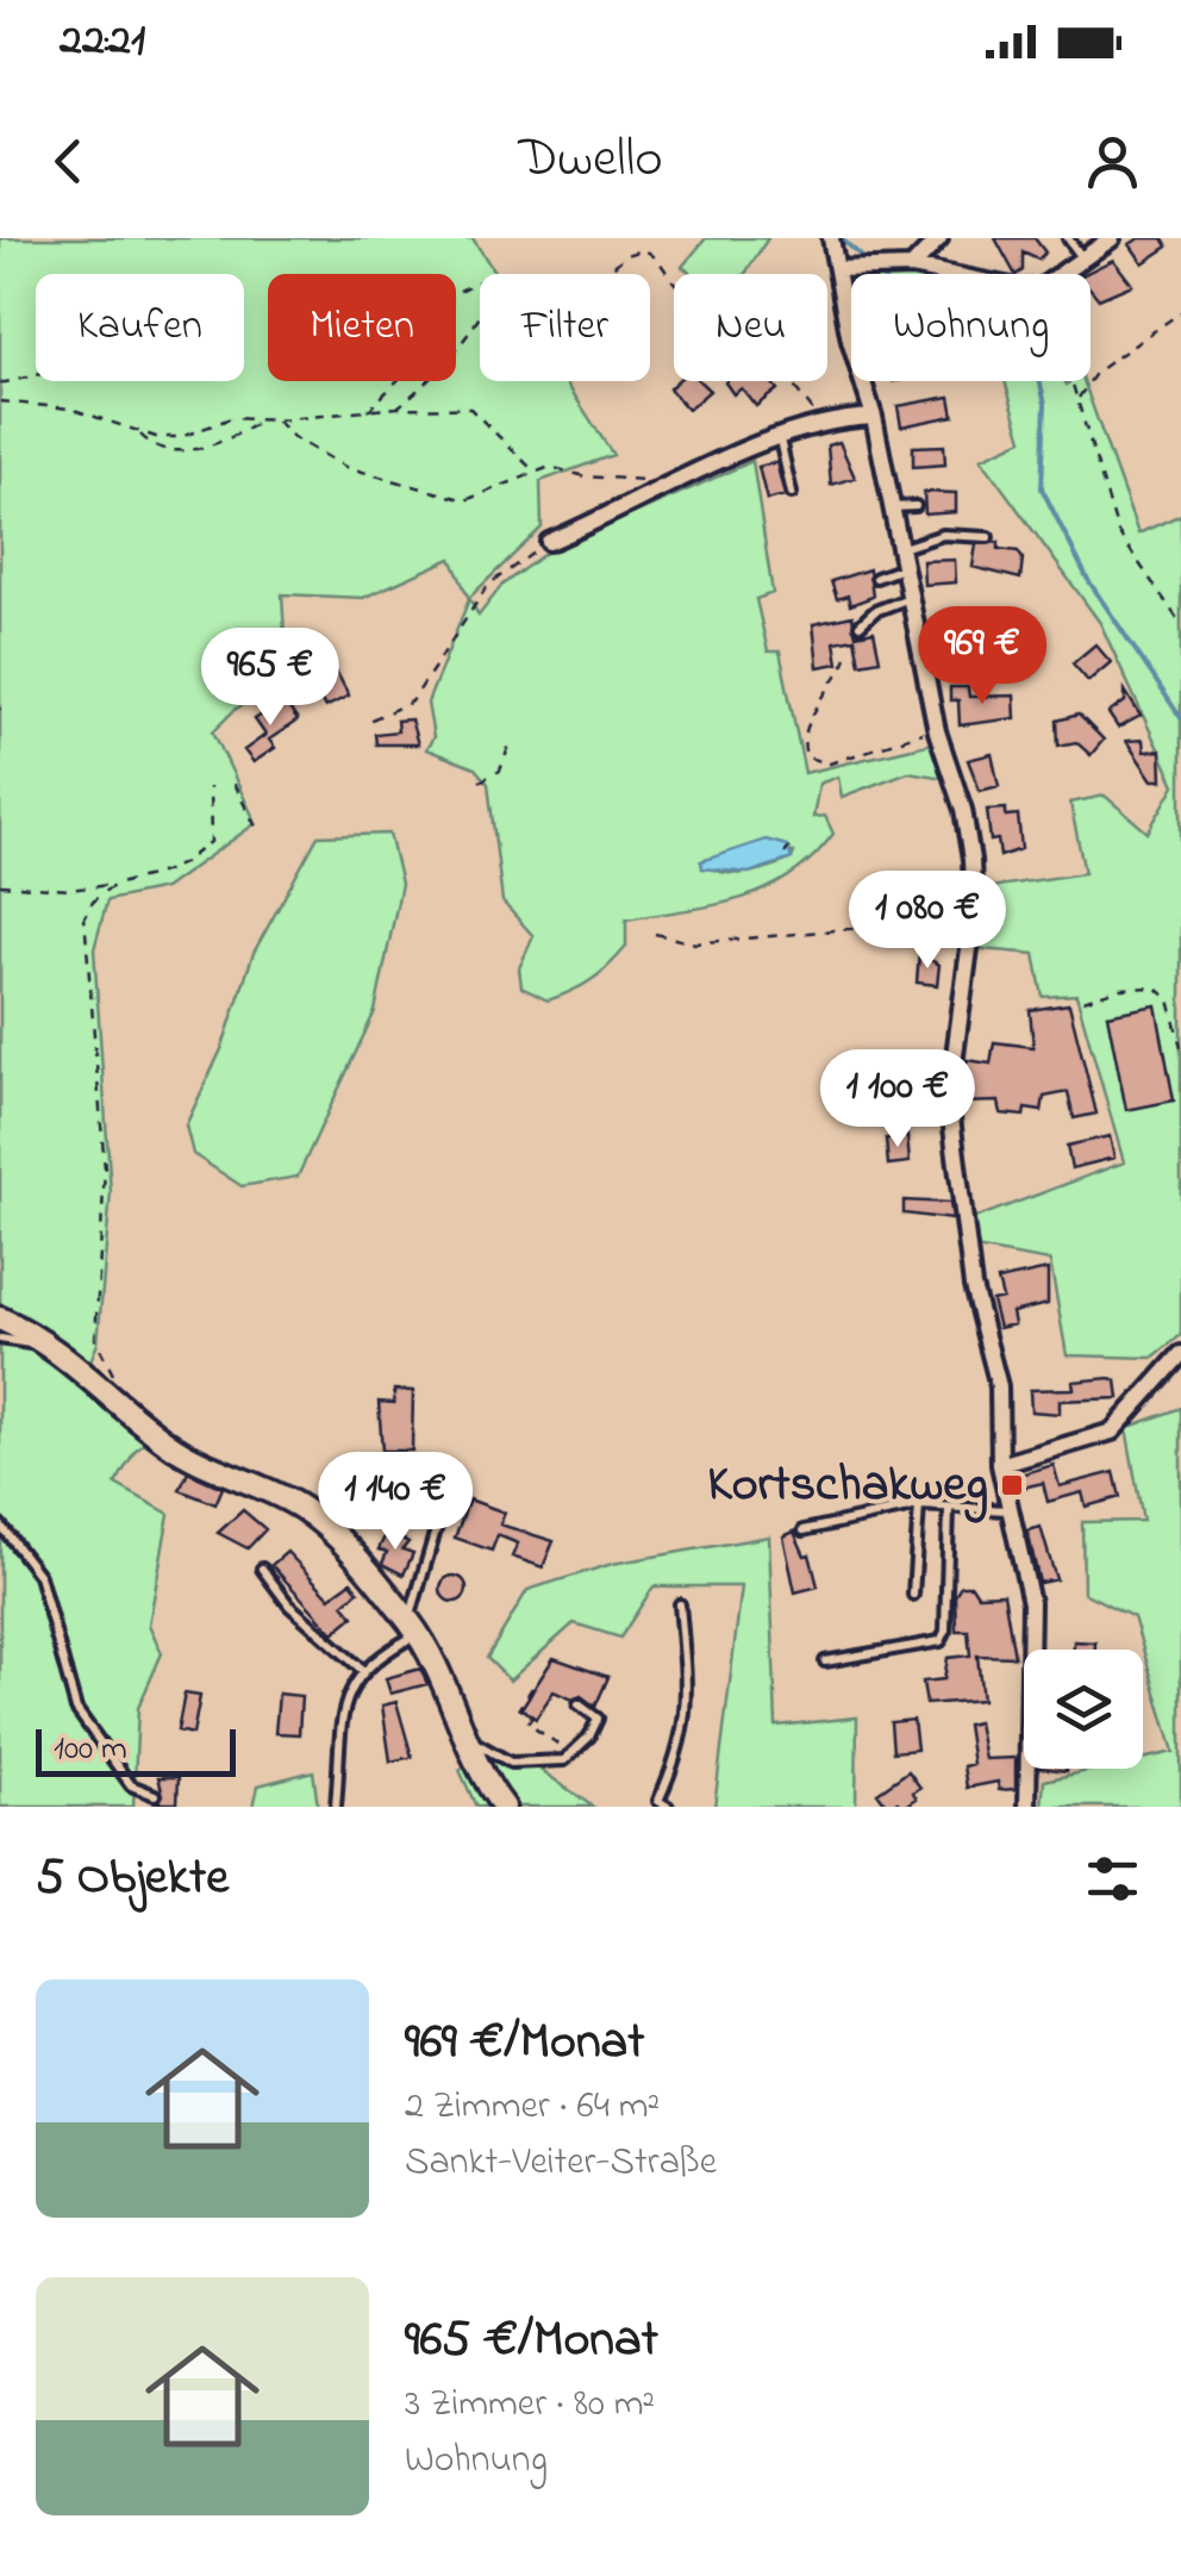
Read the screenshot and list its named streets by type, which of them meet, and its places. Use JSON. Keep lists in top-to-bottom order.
{
  "places": {
    "transit": ["Kortschakweg"]
  },
  "scale_bar": "100 m",
  "page": {
    "status": "22:21",
    "header": "Dwello",
    "chip": [
      "Kaufen",
      "Mieten",
      "Filter",
      "Neu",
      "Wohnung"
    ],
    "price": [
      "969 €",
      "965 €",
      "1 080 €",
      "1 100 €",
      "1 140 €"
    ],
    "scale": "100 m",
    "heading": "5 Objekte",
    "list": [
      {
        "name": "969 €/Monat",
        "note": "2 Zimmer · 64 m² · Sankt-Veiter-Straße"
      },
      {
        "name": "965 €/Monat",
        "note": "3 Zimmer · 80 m² · Wohnung"
      }
    ]
  }
}
